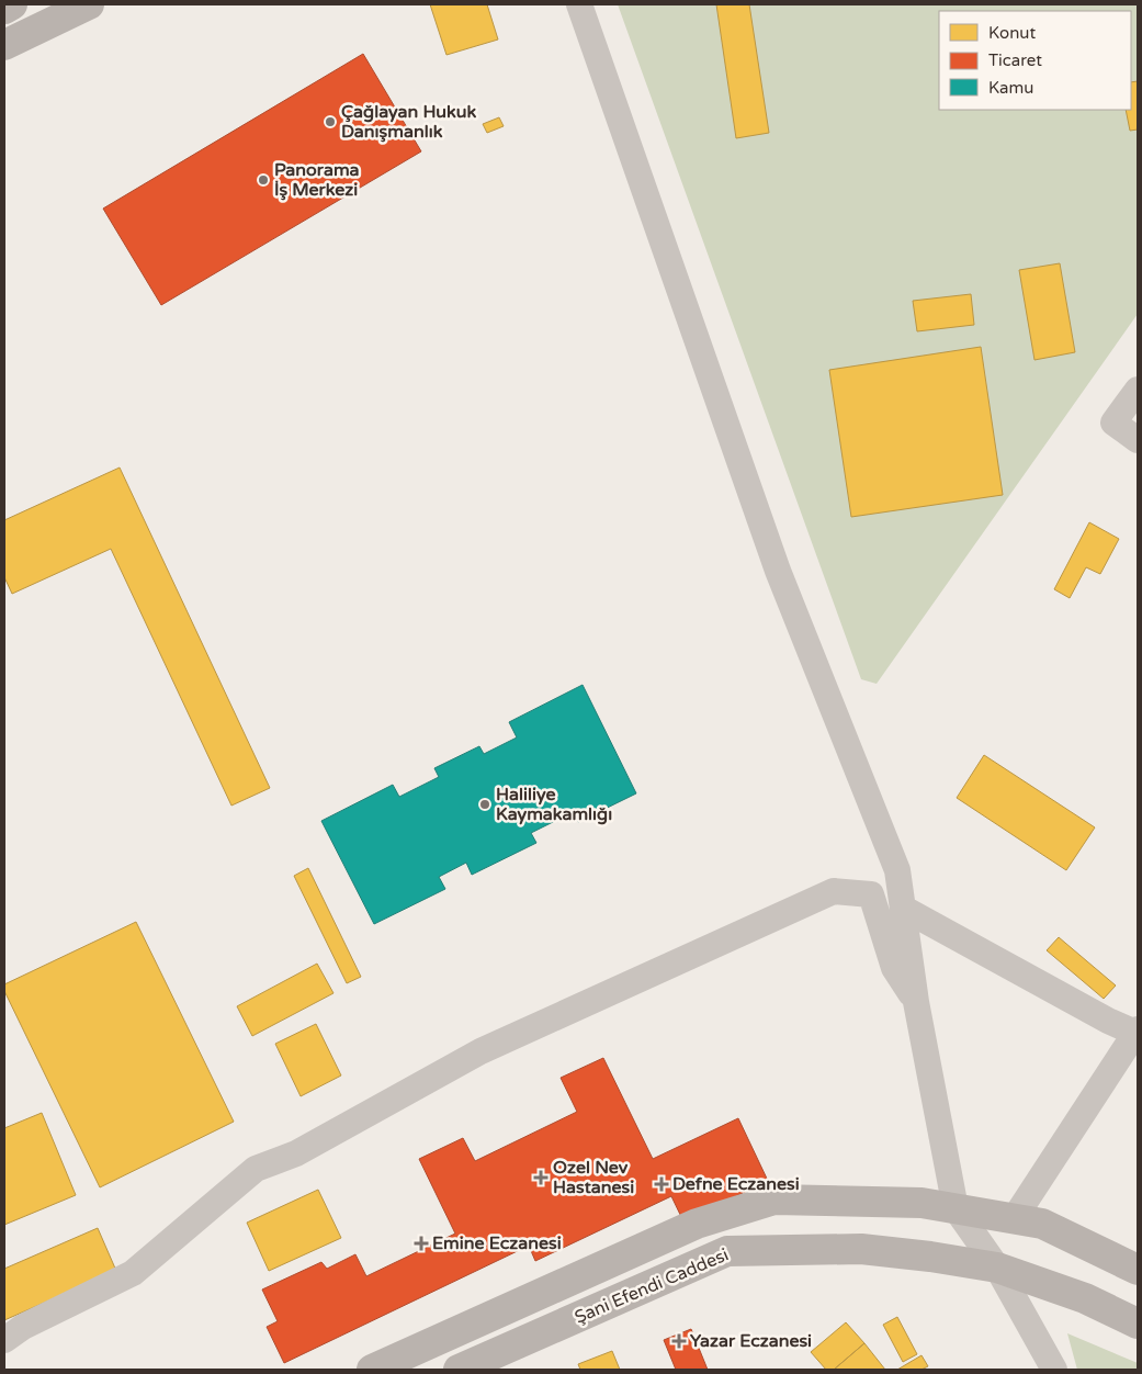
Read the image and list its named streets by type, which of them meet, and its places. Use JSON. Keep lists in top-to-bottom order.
{
  "streets": {
    "main road": ["Şani Efendi Caddesi"]
  },
  "places": {
    "other": ["Çağlayan Hukuk Danışmanlık", "Panorama İş Merkezi", "Haliliye Kaymakamlığı"],
    "health": [
      "Ozel Nev Hastanesi",
      "Defne Eczanesi",
      "Emine Eczanesi",
      "Yazar Eczanesi"
    ]
  },
  "legend": ["Konut", "Ticaret", "Kamu"]
}
